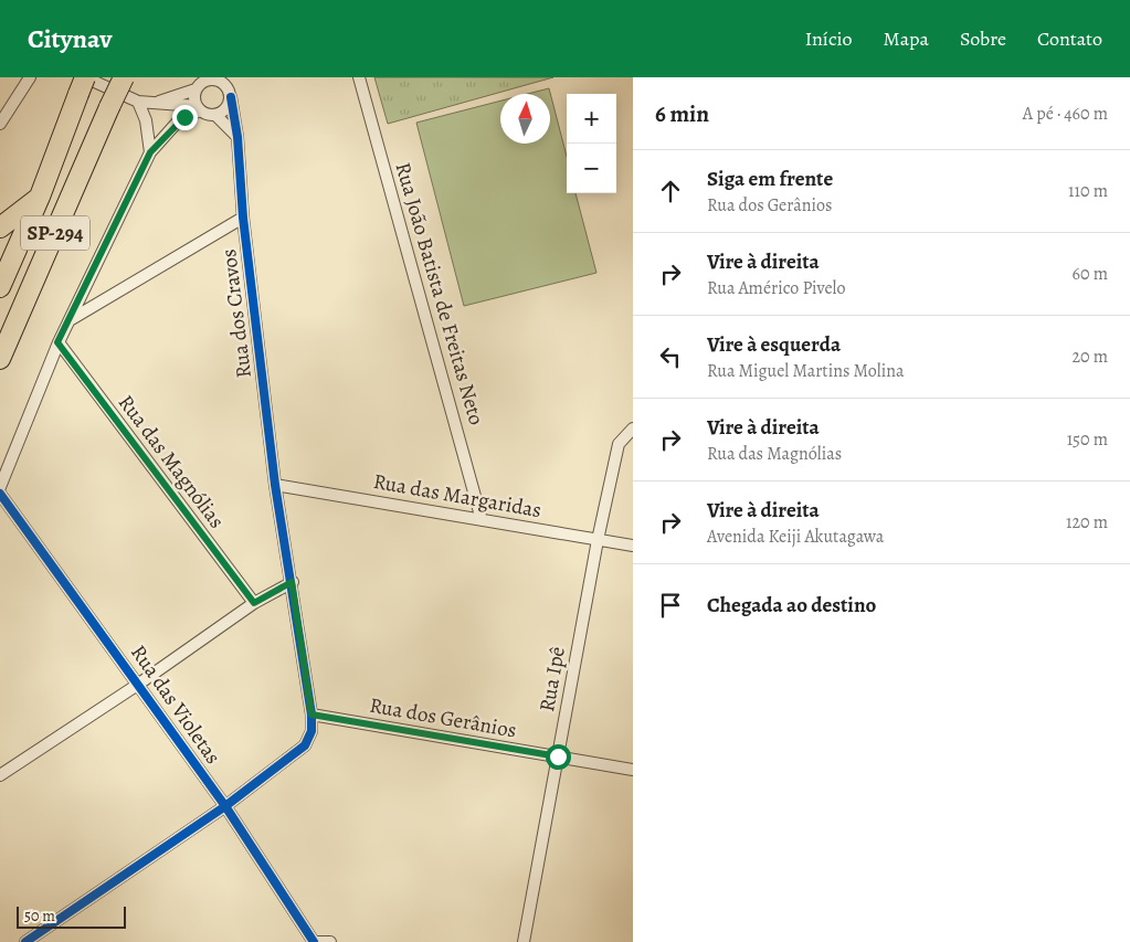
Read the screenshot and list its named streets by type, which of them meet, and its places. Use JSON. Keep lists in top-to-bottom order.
{
  "streets": {
    "highway": ["SP-294"],
    "street": [
      "Rua João Batista de Freitas Neto",
      "Rua dos Cravos",
      "Rua das Magnólias",
      "Rua das Margaridas",
      "Rua Ipê",
      "Rua das Violetas",
      "Rua dos Gerânios"
    ]
  },
  "crossings": [
    ["Rua João Batista de Freitas Neto", "Rua das Margaridas"],
    ["Rua dos Cravos", "Rua das Margaridas"],
    ["Rua dos Cravos", "Rua das Violetas"],
    ["Rua dos Cravos", "Rua dos Gerânios"],
    ["Rua das Margaridas", "Rua Ipê"],
    ["Rua Ipê", "Rua dos Gerânios"]
  ],
  "scale_bar": "50 m",
  "north": "top",
  "page": {
    "header": "Citynav",
    "nav": [
      "Início",
      "Mapa",
      "Sobre",
      "Contato"
    ],
    "heading": ["6 min", "A pé · 460 m"],
    "map_buttons": ["+", "−"],
    "list": [
      ["Siga em frente", "Rua dos Gerânios", "110 m"],
      ["Vire à direita", "Rua Américo Pivelo", "60 m"],
      ["Vire à esquerda", "Rua Miguel Martins Molina", "20 m"],
      ["Vire à direita", "Rua das Magnólias", "150 m"],
      ["Vire à direita", "Avenida Keiji Akutagawa", "120 m"],
      "Chegada ao destino"
    ],
    "scale": "50 m"
  }
}
